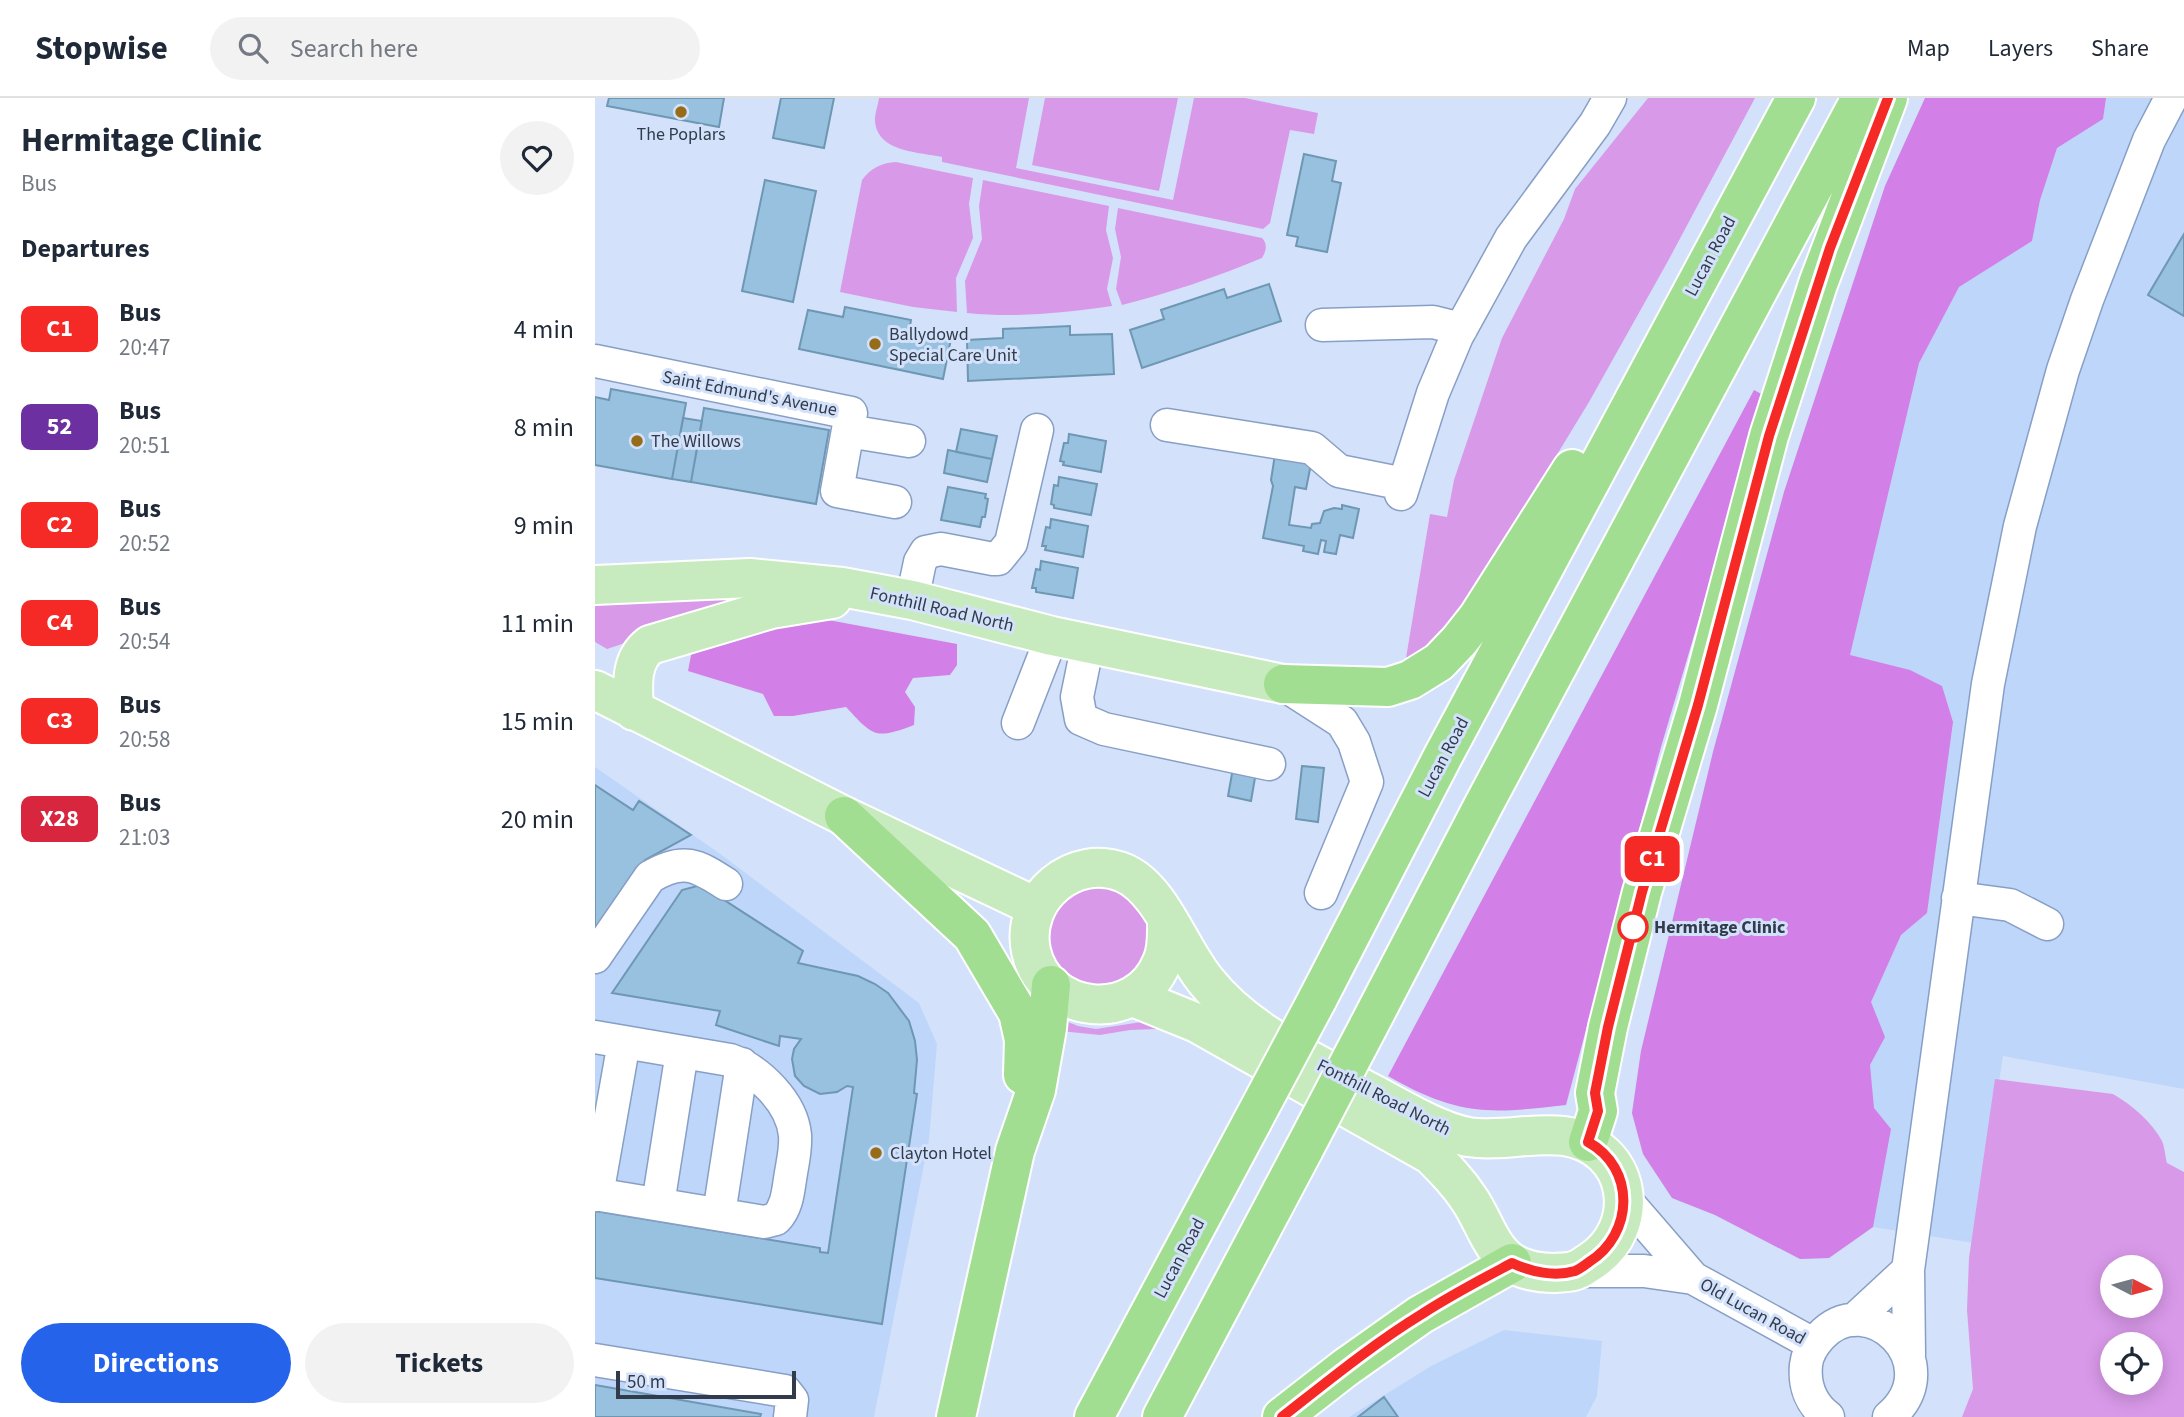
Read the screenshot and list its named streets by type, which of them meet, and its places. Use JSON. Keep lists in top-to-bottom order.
{
  "streets": {
    "highway": ["Lucan Road"],
    "main road": ["Fonthill Road North"],
    "street": ["Saint Edmund's Avenue", "Old Lucan Road"]
  },
  "places": [
    "The Poplars",
    "Ballydowd Special Care Unit",
    "The Willows",
    "Hermitage Clinic",
    "Clayton Hotel"
  ],
  "lines": ["bus line C1"],
  "scale_bar": "50 m",
  "north": "right",
  "page": {
    "header": "Stopwise",
    "search": "Search here",
    "nav": ["Map", "Layers", "Share"],
    "heading": [
      ["Hermitage Clinic", "Bus"],
      "Departures"
    ],
    "on_map": "C1",
    "list": [
      {
        "mark": "C1",
        "name": "Bus",
        "note": "20:47",
        "value": "4 min"
      },
      {
        "mark": "52",
        "name": "Bus",
        "note": "20:51",
        "value": "8 min"
      },
      {
        "mark": "C2",
        "name": "Bus",
        "note": "20:52",
        "value": "9 min"
      },
      {
        "mark": "C4",
        "name": "Bus",
        "note": "20:54",
        "value": "11 min"
      },
      {
        "mark": "C3",
        "name": "Bus",
        "note": "20:58",
        "value": "15 min"
      },
      {
        "mark": "X28",
        "name": "Bus",
        "note": "21:03",
        "value": "20 min"
      }
    ],
    "buttons": ["Directions", "Tickets"],
    "scale": "50 m"
  }
}
